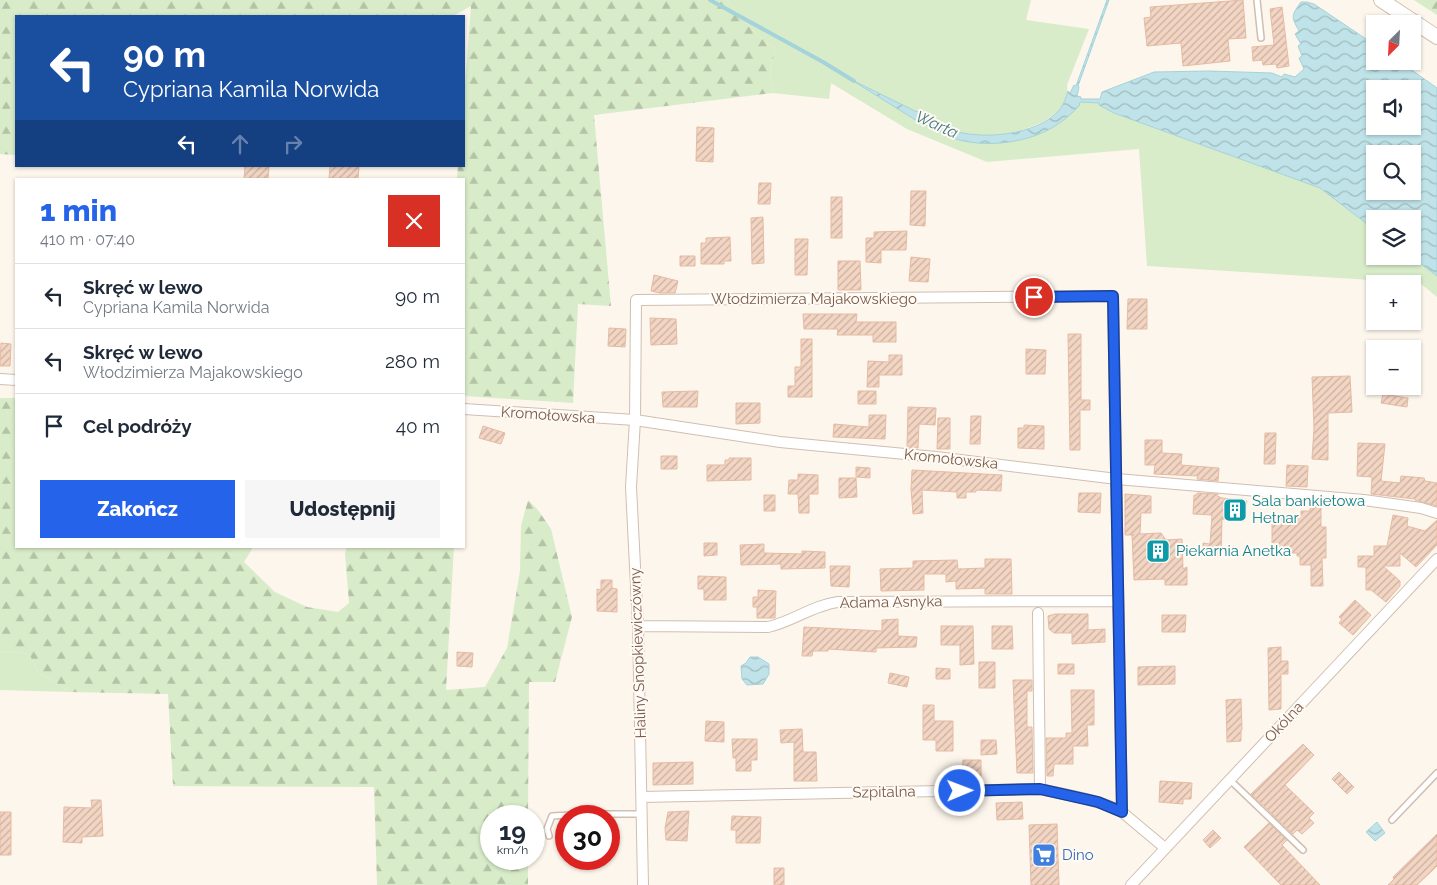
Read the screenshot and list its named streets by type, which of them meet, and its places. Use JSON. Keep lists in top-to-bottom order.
{
  "streets": {
    "street": [
      "Włodzimierza Majakowskiego",
      "Kromołowska",
      "Adama Asnyka",
      "Haliny Snopkiewiczówny",
      "Okólna",
      "Szpitalna"
    ]
  },
  "crossings": [
    ["Włodzimierza Majakowskiego", "Kromołowska"],
    ["Włodzimierza Majakowskiego", "Haliny Snopkiewiczówny"],
    ["Kromołowska", "Haliny Snopkiewiczówny"],
    ["Adama Asnyka", "Haliny Snopkiewiczówny"],
    ["Haliny Snopkiewiczówny", "Szpitalna"],
    ["Okólna", "Szpitalna"]
  ],
  "water": ["Warta"],
  "places": {
    "building": ["Sala bankietowa Hetnar", "Piekarnia Anetka"],
    "supermarket": ["Dino"]
  },
  "north": "bottom left",
  "page": {
    "map_buttons": ["+", "−"],
    "turn": ["90 m", "Cypriana Kamila Norwida"],
    "heading": ["1 min", "410 m · 07:40"],
    "list": [
      {
        "name": "Skręć w lewo",
        "note": "Cypriana Kamila Norwida",
        "value": "90 m"
      },
      {
        "name": "Skręć w lewo",
        "note": "Włodzimierza Majakowskiego",
        "value": "280 m"
      },
      {
        "name": "Cel podróży",
        "value": "40 m"
      }
    ],
    "buttons": ["Zakończ", "Udostępnij"],
    "speed": "19 km/h",
    "limit": "30"
  }
}
